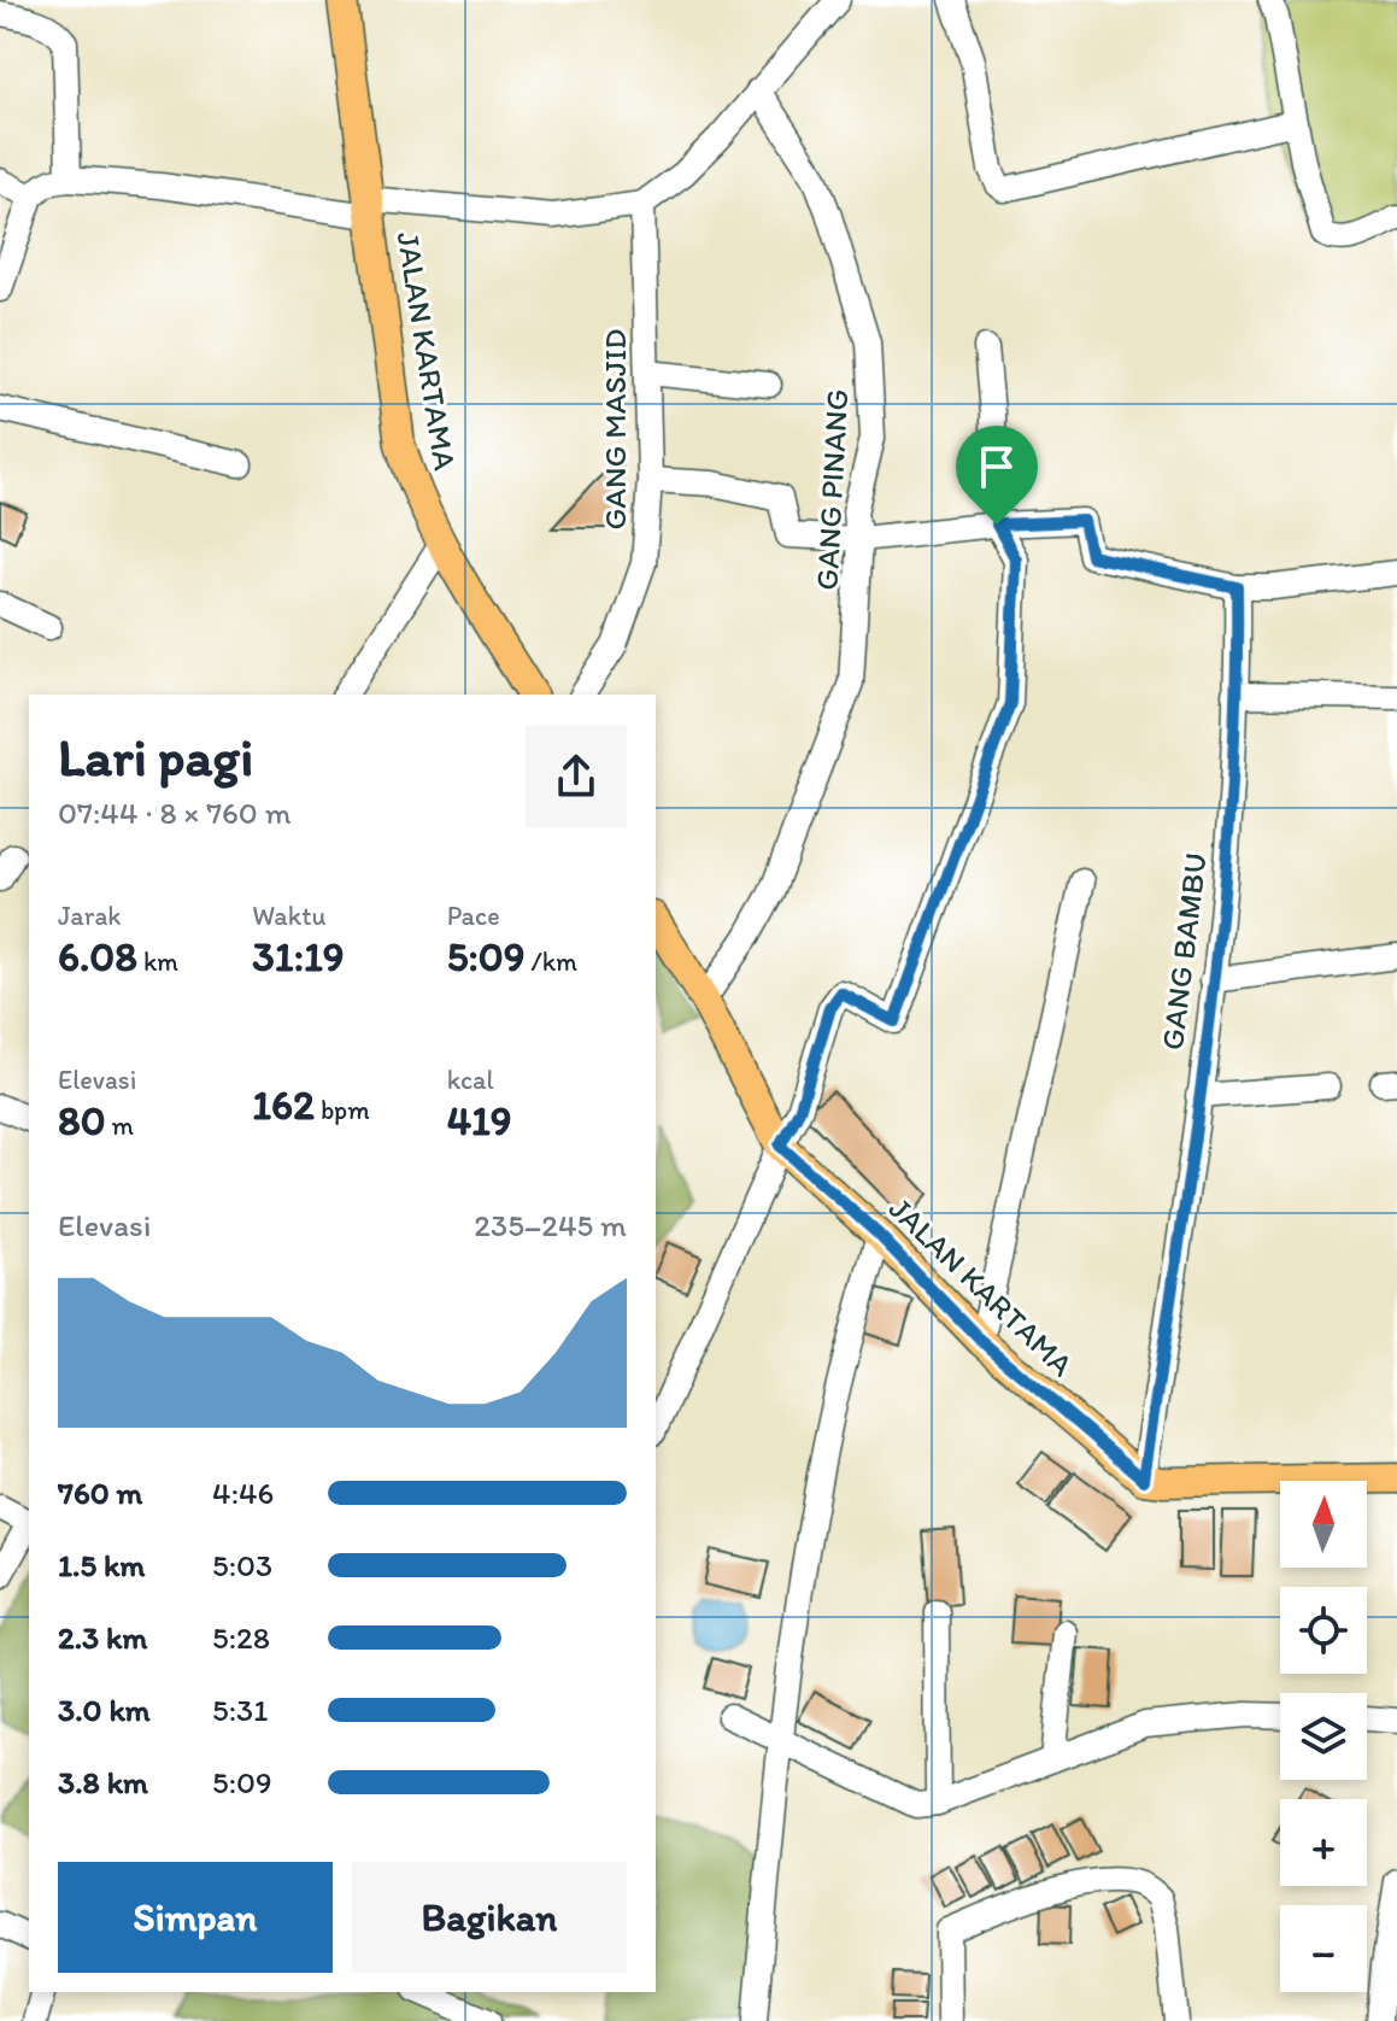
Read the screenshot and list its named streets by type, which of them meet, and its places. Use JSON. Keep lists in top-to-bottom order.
{
  "streets": {
    "main road": ["JALAN KARTAMA"],
    "street": ["GANG MASJID", "GANG PINANG", "GANG BAMBU"]
  },
  "crossings": [
    ["JALAN KARTAMA", "GANG PINANG"],
    ["JALAN KARTAMA", "GANG BAMBU"]
  ],
  "north": "top",
  "page": {
    "heading": ["Lari pagi", "07:44 · 8 × 760 m"],
    "stats": [
      ["Jarak", "6.08 km"],
      ["Waktu", "31:19"],
      ["Pace", "5:09 /km"],
      ["Elevasi", "80 m"],
      ["162 bpm"],
      ["kcal", "419"]
    ],
    "chart": ["Elevasi", "235–245 m"],
    "list": [
      {
        "name": "760 m",
        "note": "4:46"
      },
      {
        "name": "1.5 km",
        "note": "5:03"
      },
      {
        "name": "2.3 km",
        "note": "5:28"
      },
      {
        "name": "3.0 km",
        "note": "5:31"
      },
      {
        "name": "3.8 km",
        "note": "5:09"
      }
    ],
    "map_buttons": ["+", "−"],
    "buttons": ["Simpan", "Bagikan"]
  }
}
